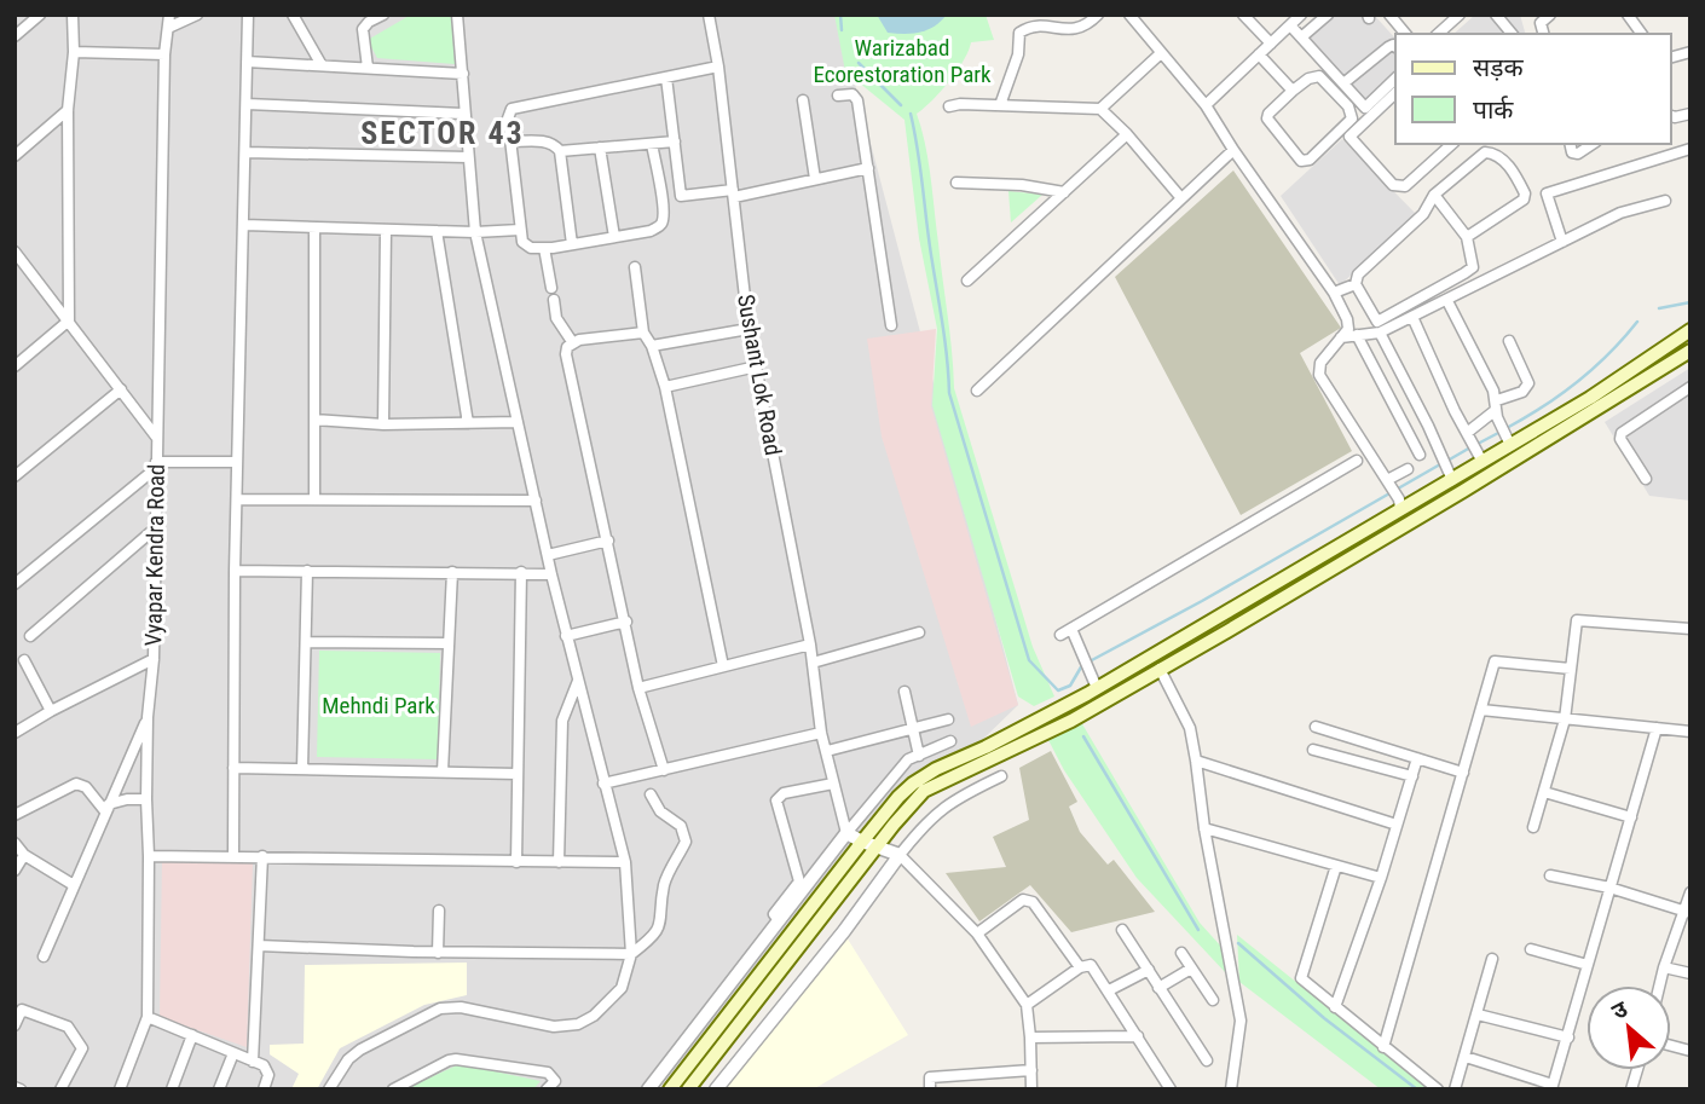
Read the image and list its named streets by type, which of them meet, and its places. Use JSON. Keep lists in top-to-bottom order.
{
  "streets": {
    "street": ["Sushant Lok Road", "Vyapar Kendra Road"]
  },
  "districts": ["SECTOR 43"],
  "parks": ["Warizabad Ecorestoration Park", "Mehndi Park"],
  "legend": ["सड़क", "पार्क"],
  "north": "top left"
}
